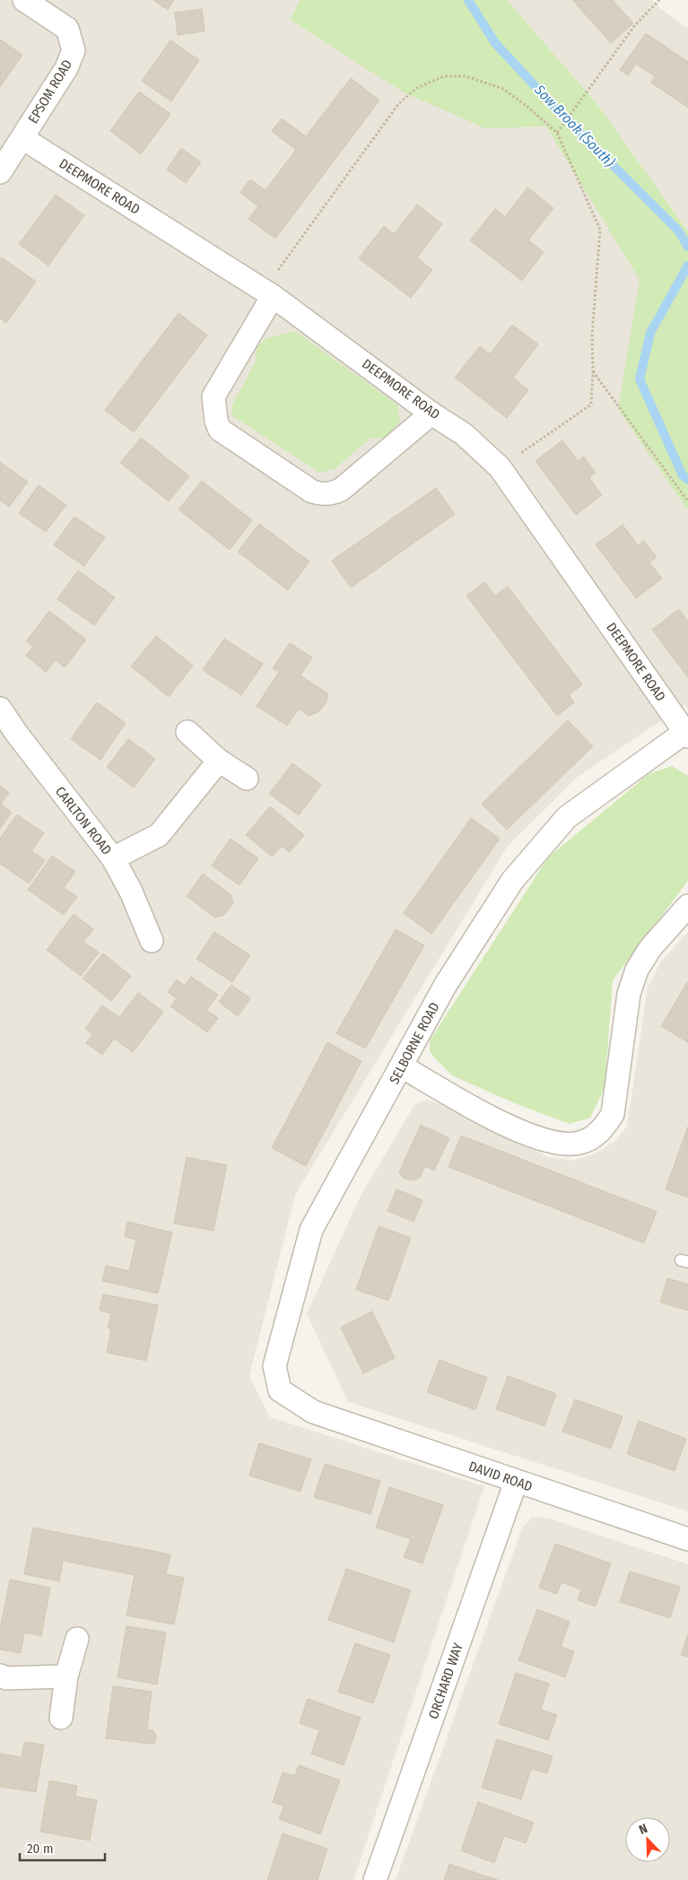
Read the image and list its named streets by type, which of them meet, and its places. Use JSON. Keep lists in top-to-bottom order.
{
  "streets": {
    "street": [
      "EPSOM ROAD",
      "DEEPMORE ROAD",
      "CARLTON ROAD",
      "SELBORNE ROAD",
      "DAVID ROAD",
      "ORCHARD WAY"
    ]
  },
  "crossings": [
    ["EPSOM ROAD", "DEEPMORE ROAD"],
    ["DEEPMORE ROAD", "SELBORNE ROAD"],
    ["SELBORNE ROAD", "DAVID ROAD"],
    ["DAVID ROAD", "ORCHARD WAY"]
  ],
  "water": ["Sow Brook (South)"],
  "scale_bar": "20 m",
  "north": "top left"
}
